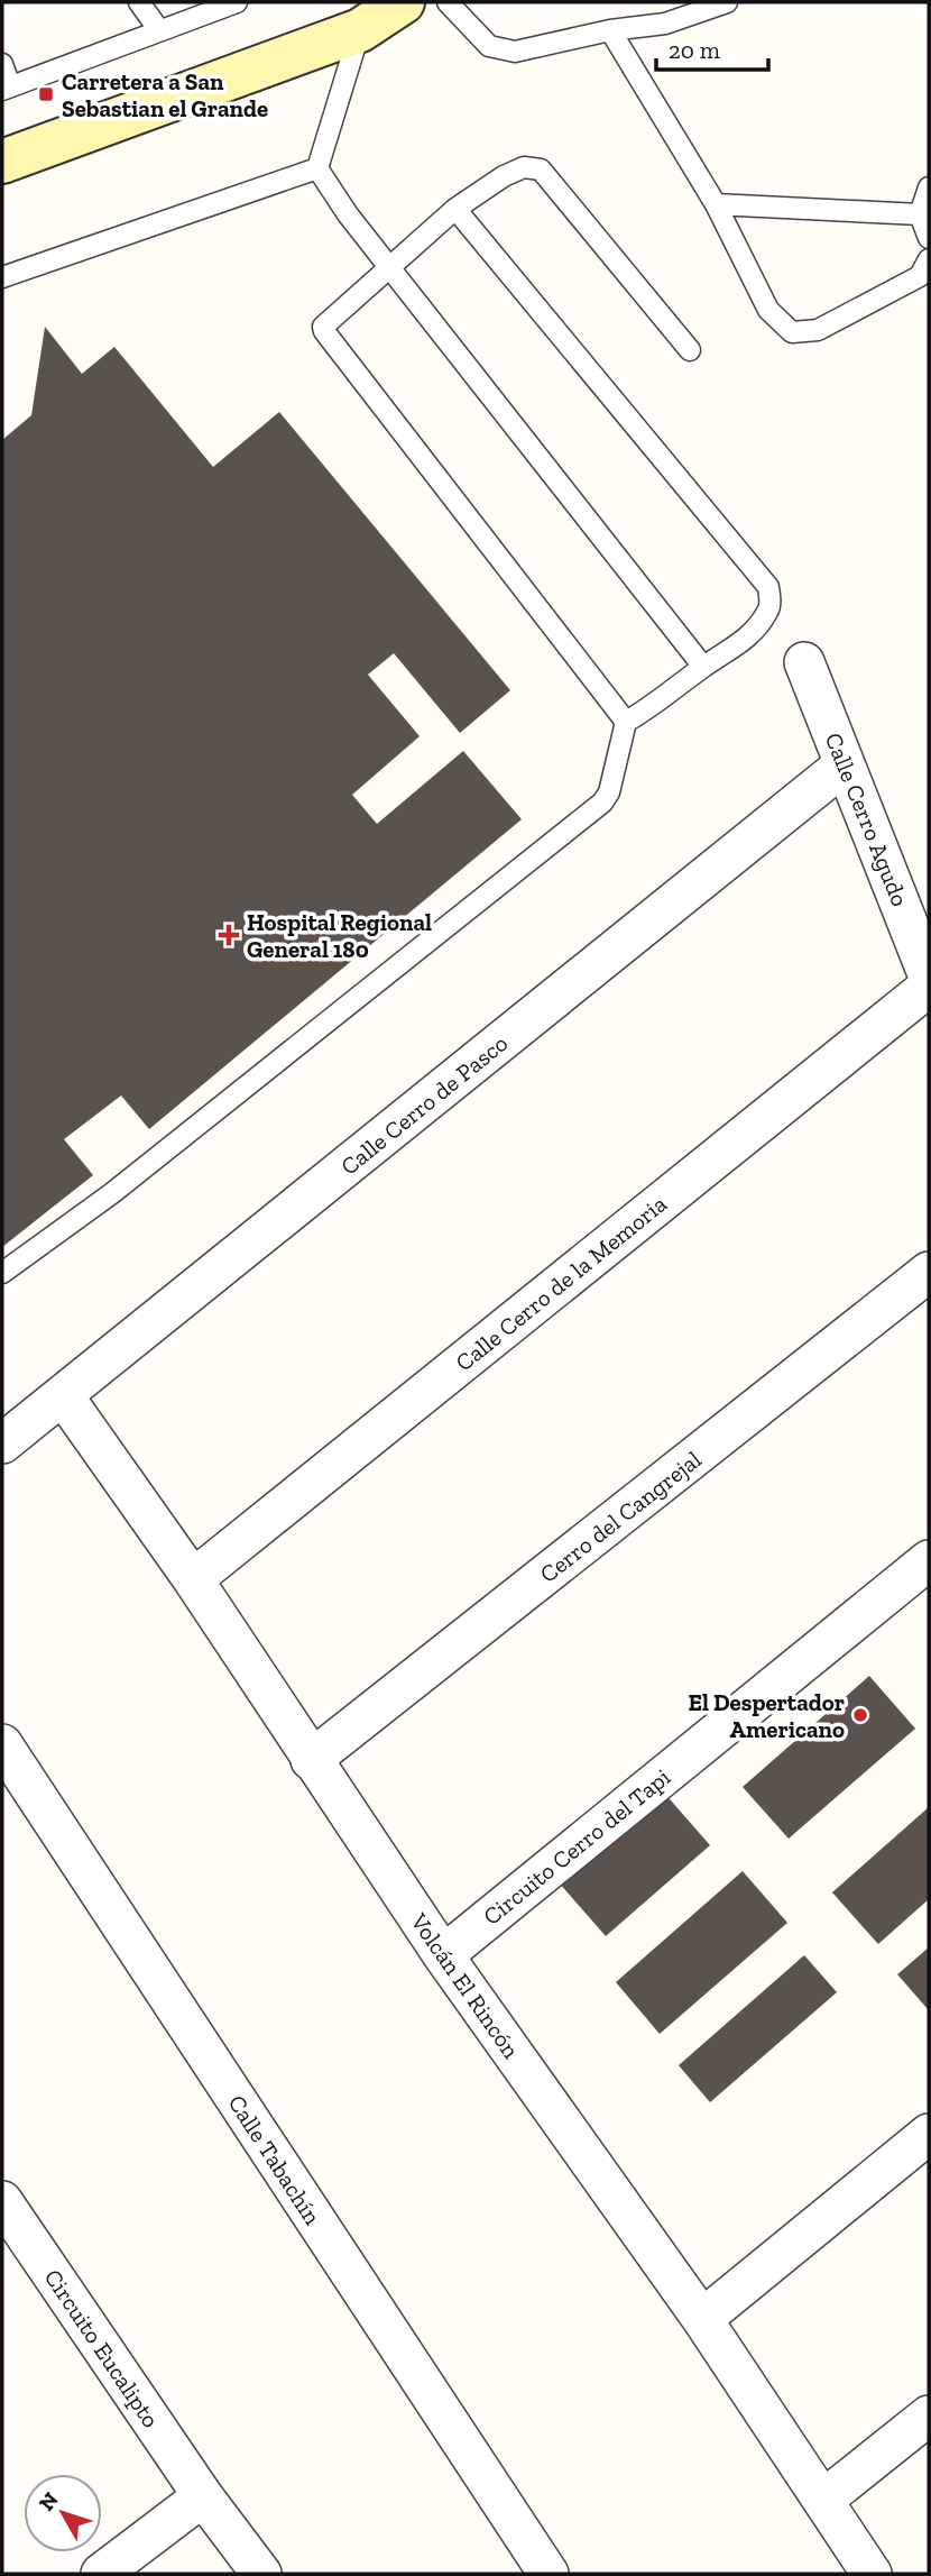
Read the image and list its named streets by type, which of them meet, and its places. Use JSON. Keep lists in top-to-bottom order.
{
  "streets": {
    "street": [
      "Calle Cerro Agudo",
      "Calle Cerro de Pasco",
      "Calle Cerro de la Memoria",
      "Cerro del Cangrejal",
      "Circuito Cerro del Tapi",
      "Volcán El Rincón",
      "Calle Tabachín",
      "Circuito Eucalipto"
    ]
  },
  "crossings": [
    ["Calle Cerro Agudo", "Calle Cerro de Pasco"],
    ["Calle Cerro de Pasco", "Volcán El Rincón"],
    ["Calle Cerro de la Memoria", "Volcán El Rincón"],
    ["Cerro del Cangrejal", "Volcán El Rincón"],
    ["Circuito Cerro del Tapi", "Volcán El Rincón"]
  ],
  "places": {
    "transit": ["Carretera a San Sebastian el Grande"],
    "health": ["Hospital Regional General 180"],
    "other": ["El Despertador Americano"]
  },
  "scale_bar": "20 m",
  "north": "top left"
}
